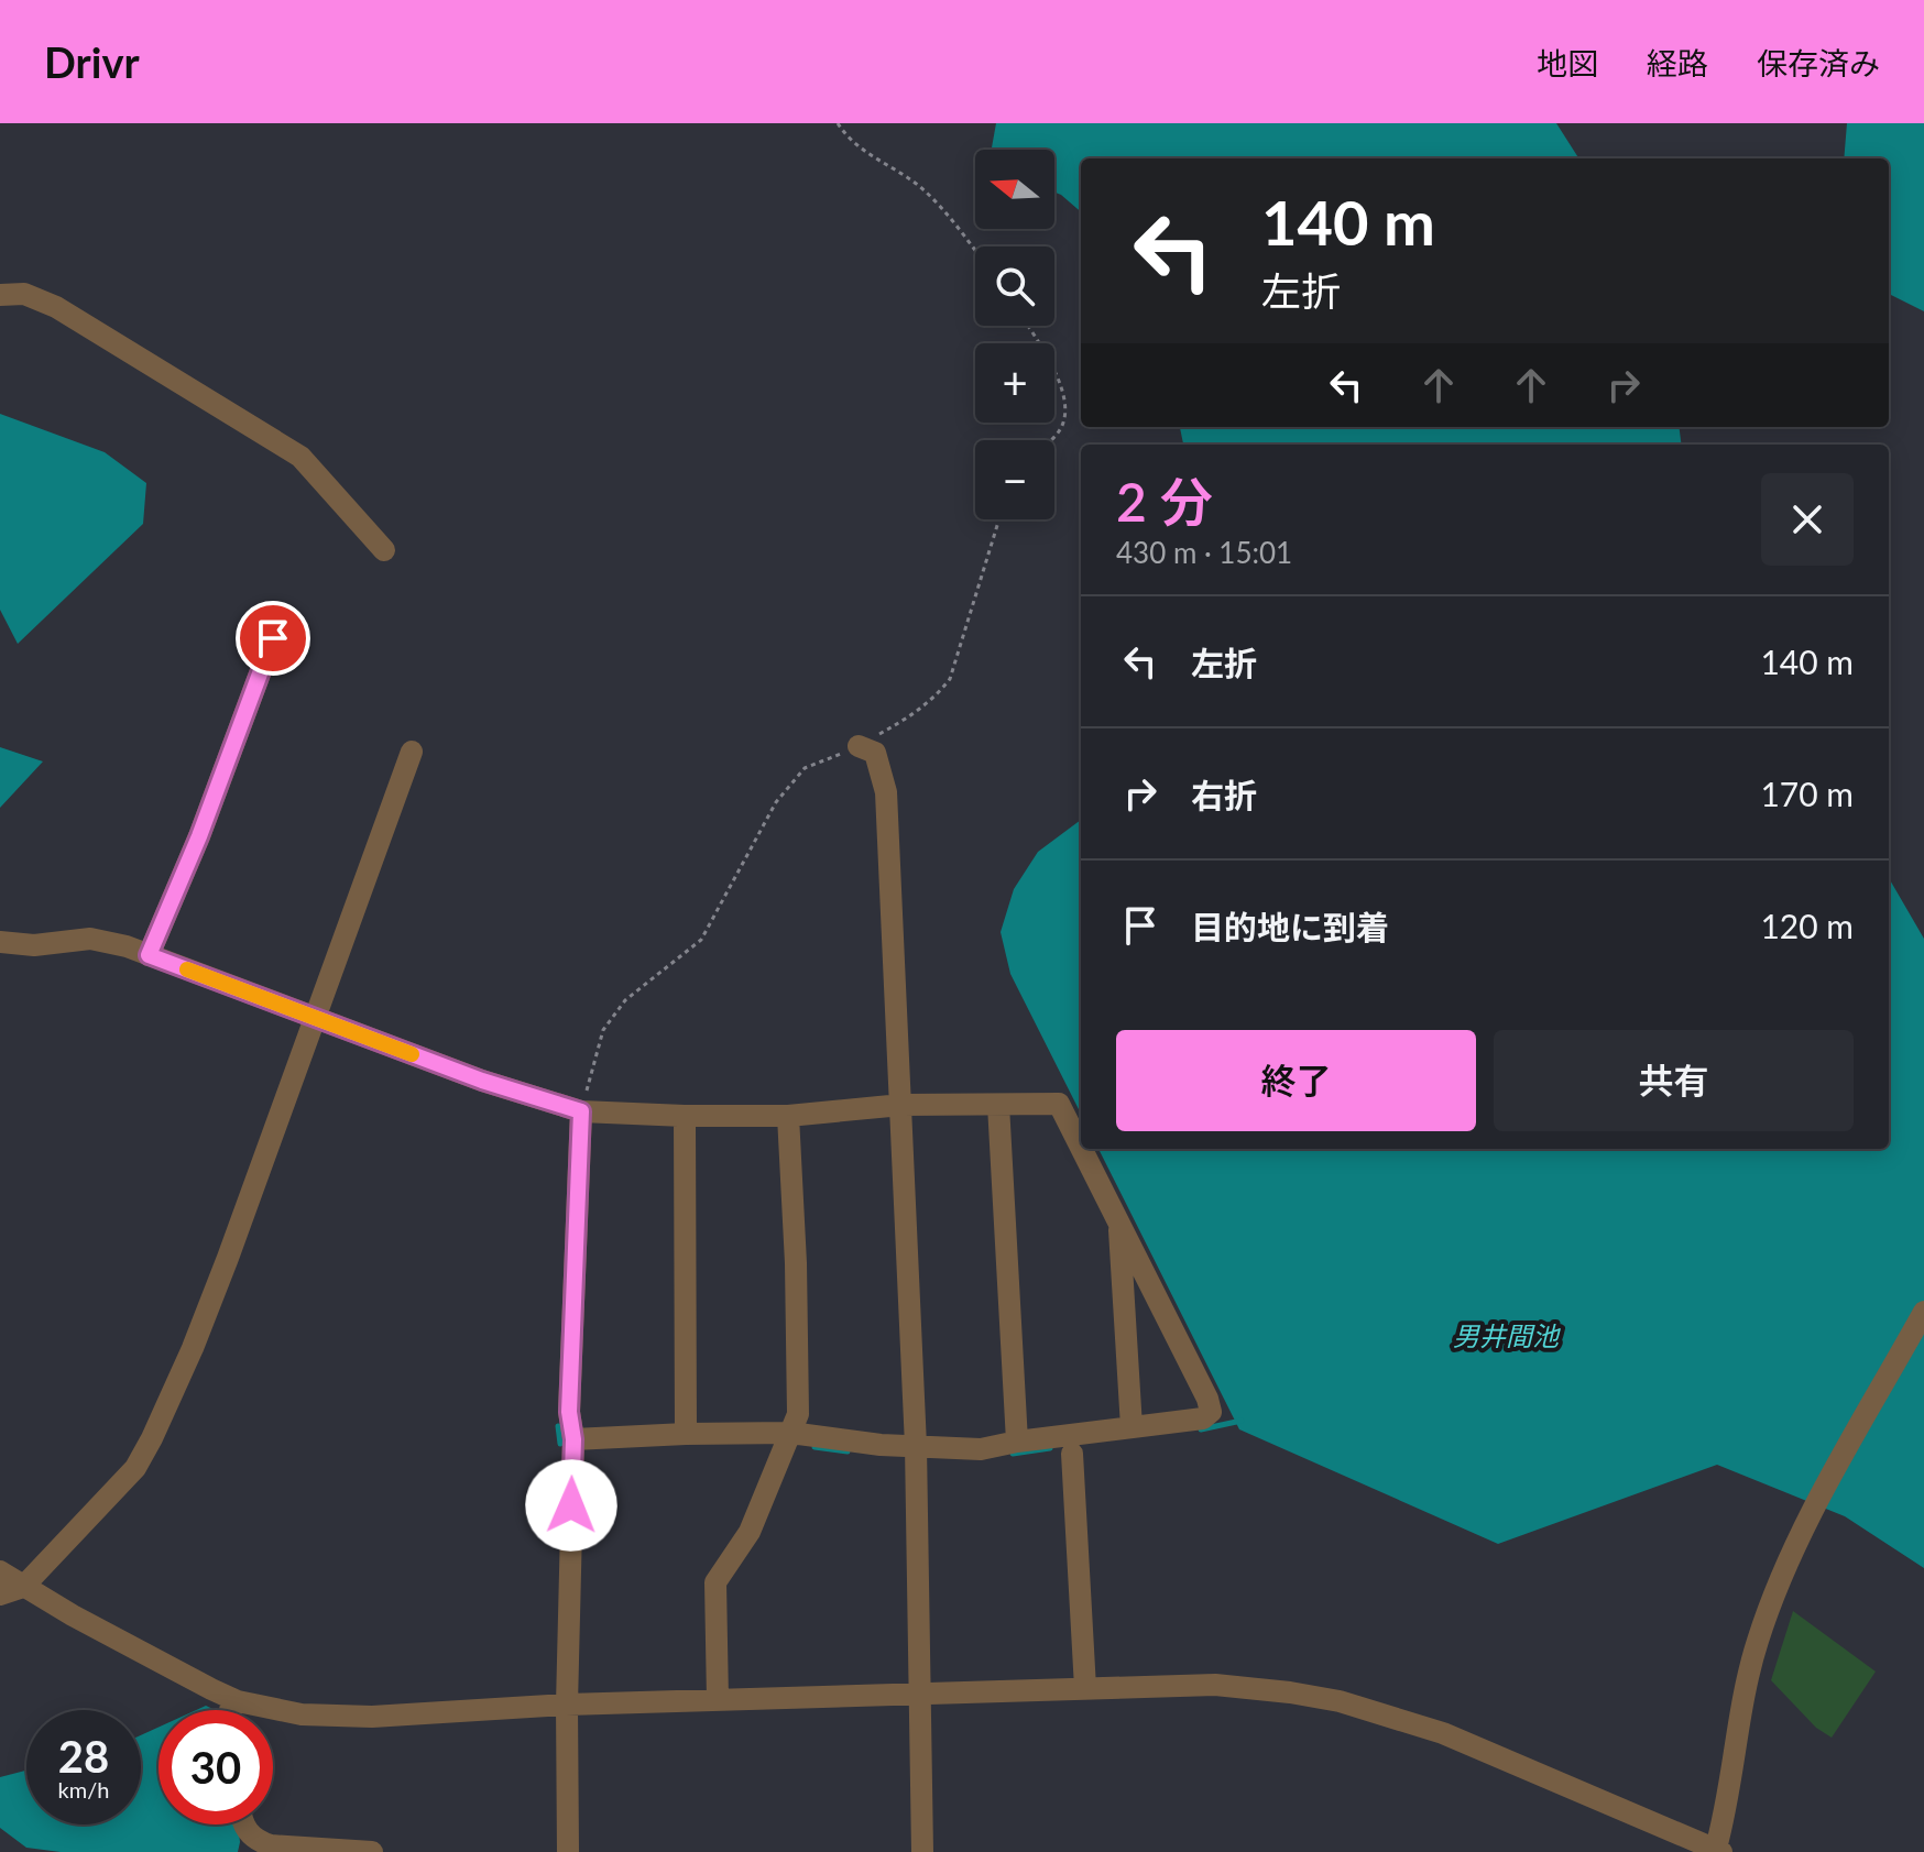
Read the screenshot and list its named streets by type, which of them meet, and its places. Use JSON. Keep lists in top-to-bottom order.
{
  "water": ["男井間池"],
  "north": "left",
  "page": {
    "header": "Drivr",
    "nav": ["地図", "経路", "保存済み"],
    "map_buttons": ["+", "−"],
    "turn": ["140 m", "左折"],
    "heading": ["2 分", "430 m · 15:01"],
    "list": [
      {
        "name": "左折",
        "value": "140 m"
      },
      {
        "name": "右折",
        "value": "170 m"
      },
      {
        "name": "目的地に到着",
        "value": "120 m"
      }
    ],
    "buttons": ["終了", "共有"],
    "speed": "28 km/h",
    "limit": "30"
  }
}
